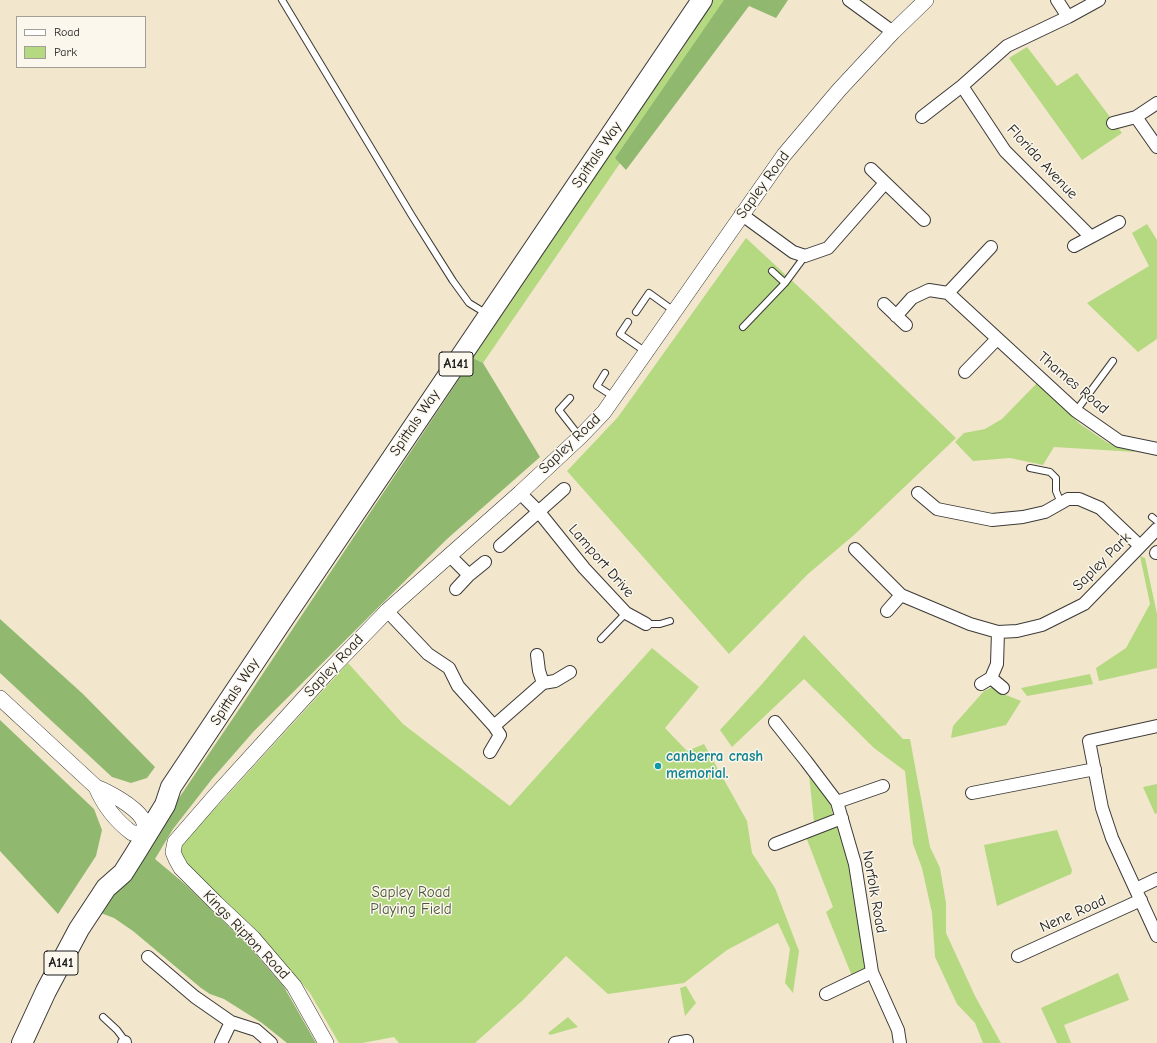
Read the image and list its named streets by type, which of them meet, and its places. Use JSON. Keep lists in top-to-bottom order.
{
  "streets": {
    "highway": ["Spittals Way", "A141"],
    "street": [
      "Florida Avenue",
      "Sapley Road",
      "Thames Road",
      "Lamport Drive",
      "Sapley Park",
      "Norfolk Road",
      "Nene Road",
      "Kings Ripton Road"
    ]
  },
  "crossings": [
    ["Sapley Road", "Lamport Drive"],
    ["Sapley Road", "Kings Ripton Road"]
  ],
  "parks": ["Sapley Road Playing Field"],
  "places": ["canberra crash memorial."],
  "legend": ["Road", "Park"]
}
